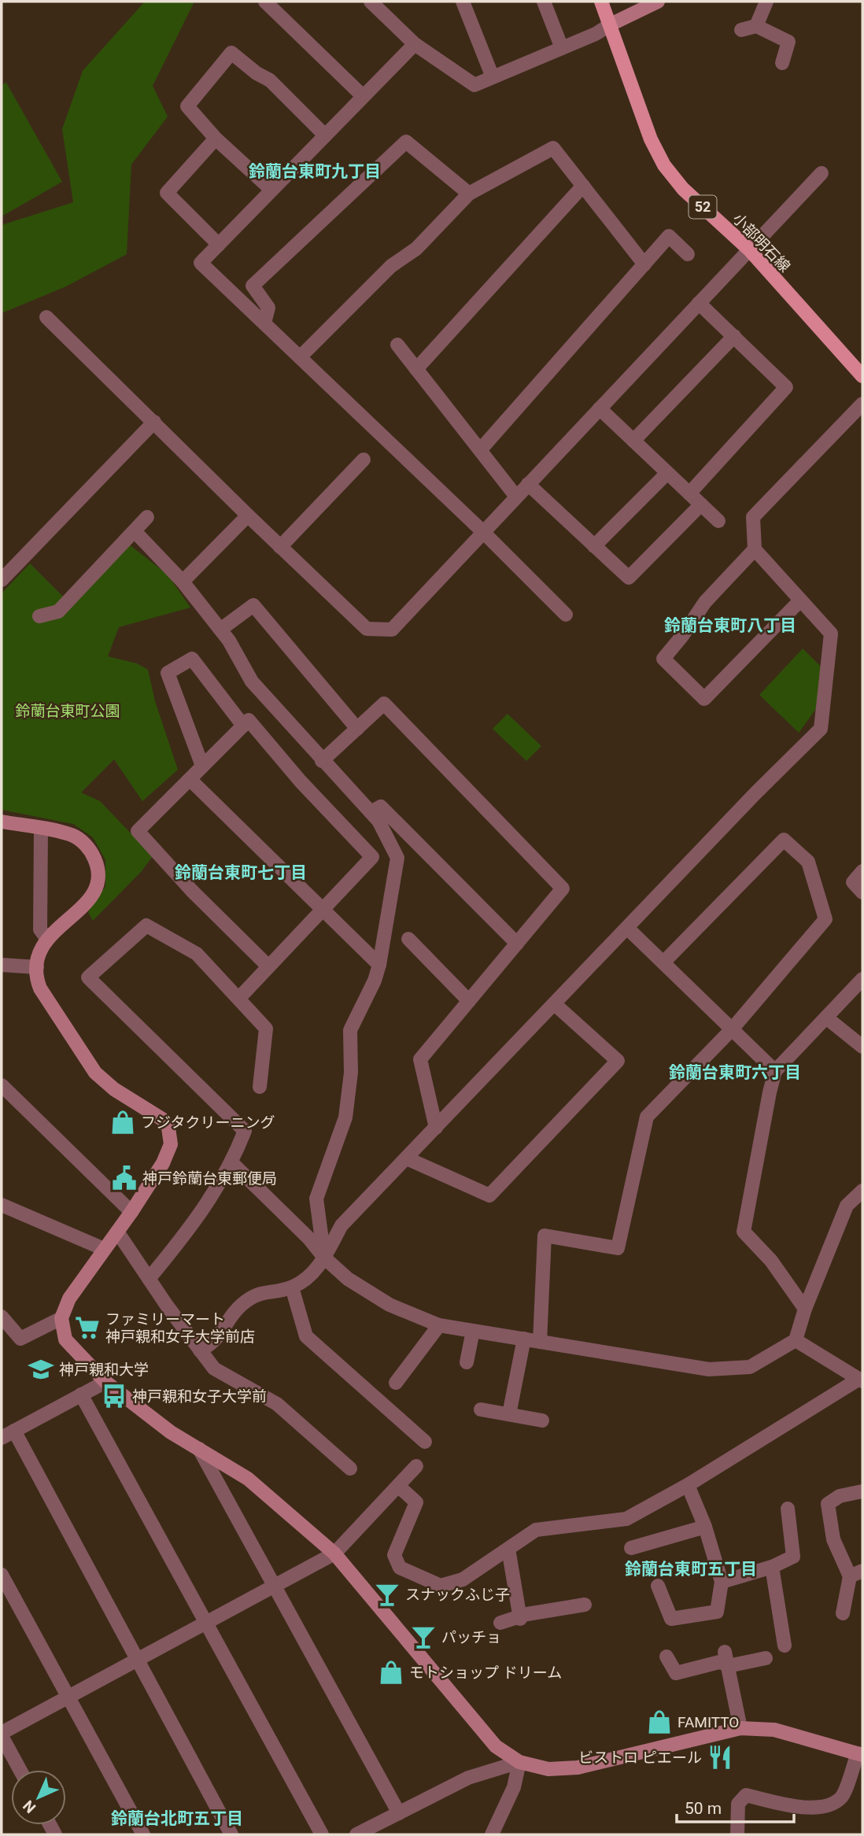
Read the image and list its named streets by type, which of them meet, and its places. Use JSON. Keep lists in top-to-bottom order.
{
  "streets": {
    "main road": ["52", "小部明石線"]
  },
  "districts": [
    "鈴蘭台東町九丁目",
    "鈴蘭台東町八丁目",
    "鈴蘭台東町七丁目",
    "鈴蘭台東町六丁目",
    "鈴蘭台東町五丁目",
    "鈴蘭台北町五丁目"
  ],
  "parks": ["鈴蘭台東町公園"],
  "places": {
    "shop": ["フジタクリーニング", "モトショップ ドリーム", "FAMITTO"],
    "public building": ["神戸鈴蘭台東郵便局"],
    "supermarket": ["ファミリーマート 神戸親和女子大学前店"],
    "school or university": ["神戸親和大学"],
    "bus stop": ["神戸親和女子大学前"],
    "bar": ["スナックふじ子", "パッチョ"],
    "restaurant": ["ビストロ ピエール"]
  },
  "scale_bar": "50 m",
  "north": "bottom left"
}
